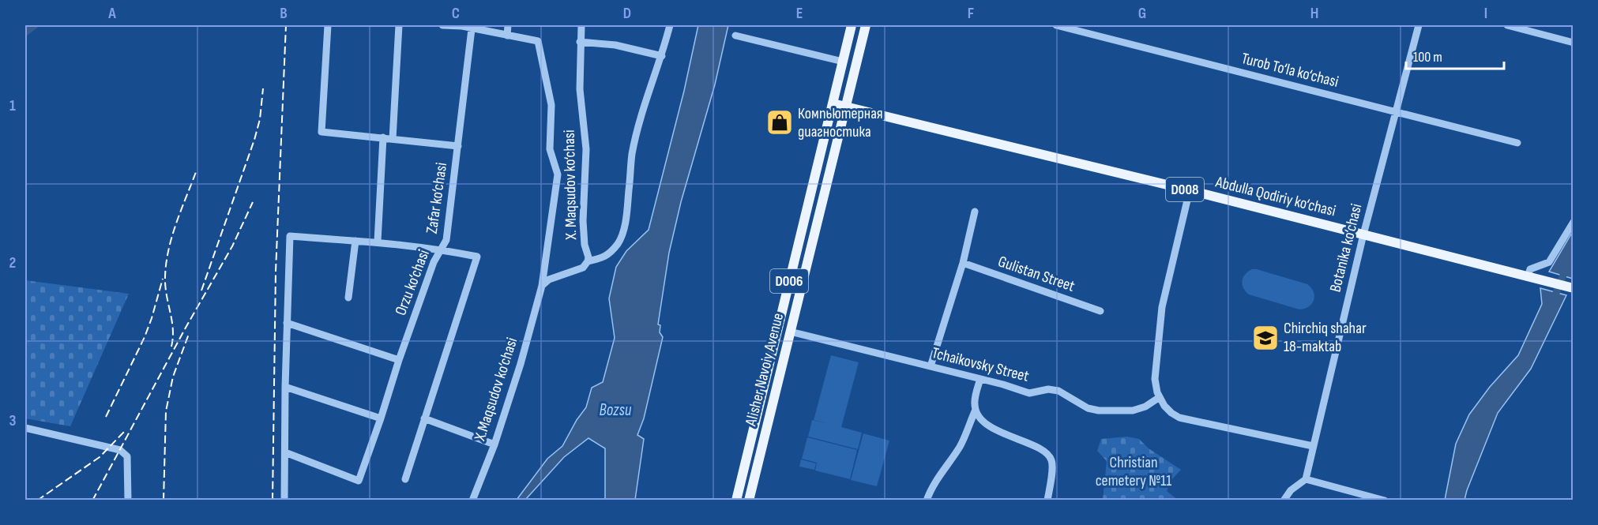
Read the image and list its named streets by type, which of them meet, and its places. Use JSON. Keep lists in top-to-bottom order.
{
  "streets": {
    "main road": [
      "D008",
      "Abdulla Qodiriy ko‘chasi",
      "D006",
      "Alisher Navoiy Avenue"
    ],
    "street": [
      "Turob To‘la ko‘chasi",
      "X. Maqsudov ko‘chasi",
      "Zafar ko‘chasi",
      "Botanika ko‘chasi",
      "Gulistan Street",
      "Orzu ko‘chasi",
      "Tchaikovsky Street",
      "X.Maqsudov ko‘chasi"
    ]
  },
  "crossings": [
    ["Turob To‘la ko‘chasi", "Botanika ko‘chasi"],
    ["Abdulla Qodiriy ko‘chasi", "Botanika ko‘chasi"],
    ["Abdulla Qodiriy ko‘chasi", "Alisher Navoiy Avenue"],
    ["Zafar ko‘chasi", "Orzu ko‘chasi"],
    ["Tchaikovsky Street", "Alisher Navoiy Avenue"]
  ],
  "water": ["Bozsu"],
  "parks": ["Christian cemetery №11"],
  "places": {
    "shop": ["Компьютерная диагностика"],
    "school or university": ["Chirchiq shahar 18-maktab"]
  },
  "scale_bar": "100 m",
  "grid": {
    "columns": [
      "A",
      "B",
      "C",
      "D",
      "E",
      "F",
      "G",
      "H",
      "I"
    ],
    "rows": ["1", "2", "3"]
  }
}
